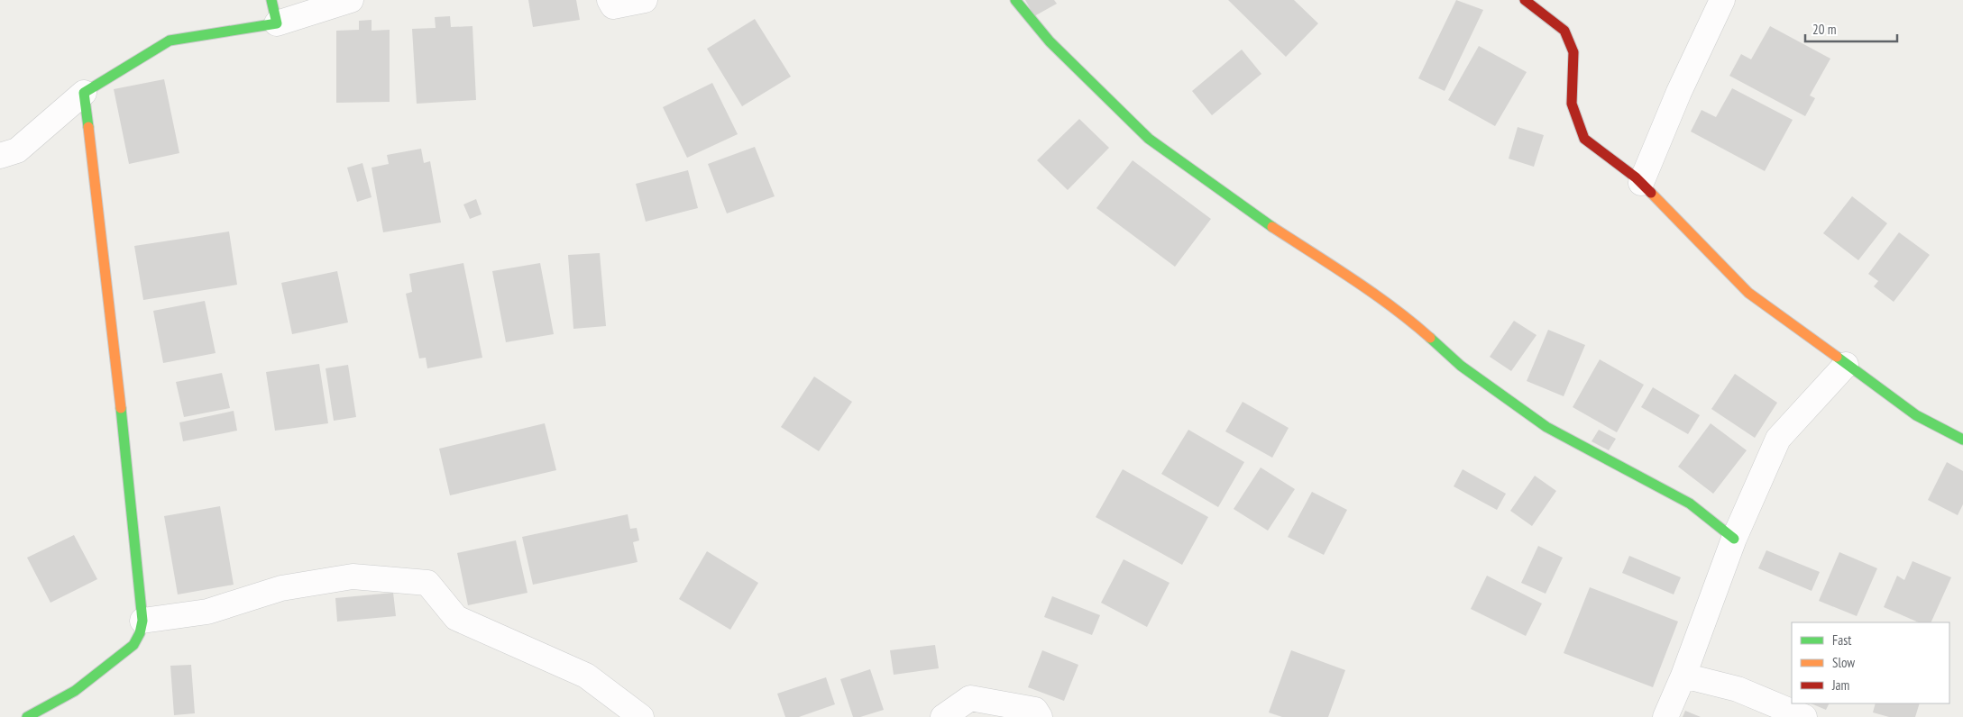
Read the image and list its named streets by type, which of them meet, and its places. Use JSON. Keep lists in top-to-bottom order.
{
  "legend": ["Fast", "Slow", "Jam"],
  "scale_bar": "20 m"
}
